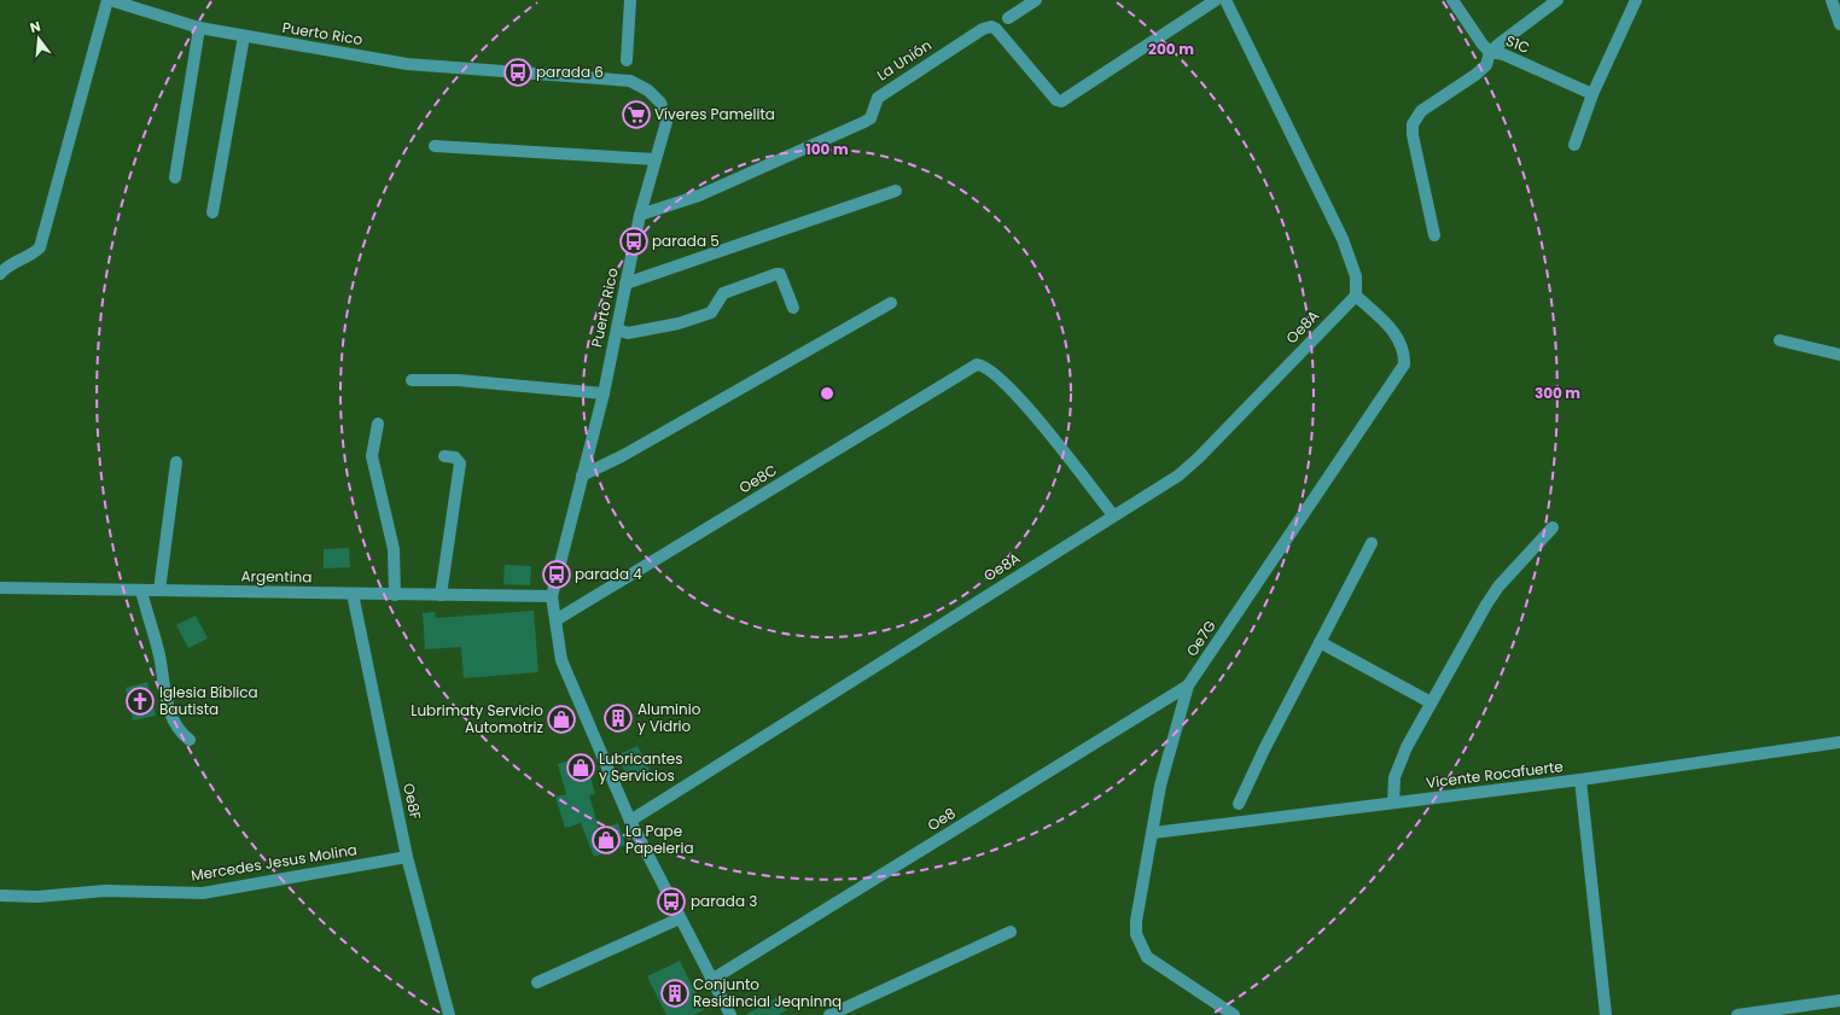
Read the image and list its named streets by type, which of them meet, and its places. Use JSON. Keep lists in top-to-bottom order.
{
  "streets": {
    "street": [
      "Puerto Rico",
      "S1C",
      "La Unión",
      "Oe8A",
      "Oe8C",
      "Argentina",
      "Oe7G",
      "Vicente Rocafuerte",
      "Oe8F",
      "Oe8",
      "Mercedes Jesus Molina"
    ]
  },
  "crossings": [
    ["Puerto Rico", "La Unión"],
    ["Puerto Rico", "Oe8A"],
    ["Puerto Rico", "Oe8C"],
    ["Puerto Rico", "Argentina"],
    ["Puerto Rico", "Oe8"],
    ["Oe8A", "Oe8C"],
    ["Oe8A", "Oe7G"],
    ["Argentina", "Oe8F"],
    ["Oe7G", "Vicente Rocafuerte"],
    ["Oe7G", "Oe8"],
    ["Oe8F", "Mercedes Jesus Molina"]
  ],
  "places": {
    "bus stop": [
      "parada 6",
      "parada 5",
      "parada 4",
      "parada 3"
    ],
    "supermarket": ["Víveres Pamelita"],
    "church": ["Iglesia Bíblica Bautista"],
    "building": ["Aluminio y Vidrio", "Conjunto Residincial Jeqninnq"],
    "shop": ["Lubrimaty Servicio Automotriz", "Lubricantes y Servicios", "La Pape Papeleria"]
  },
  "north": "top",
  "rings": ["200 m", "100 m", "300 m"]
}
